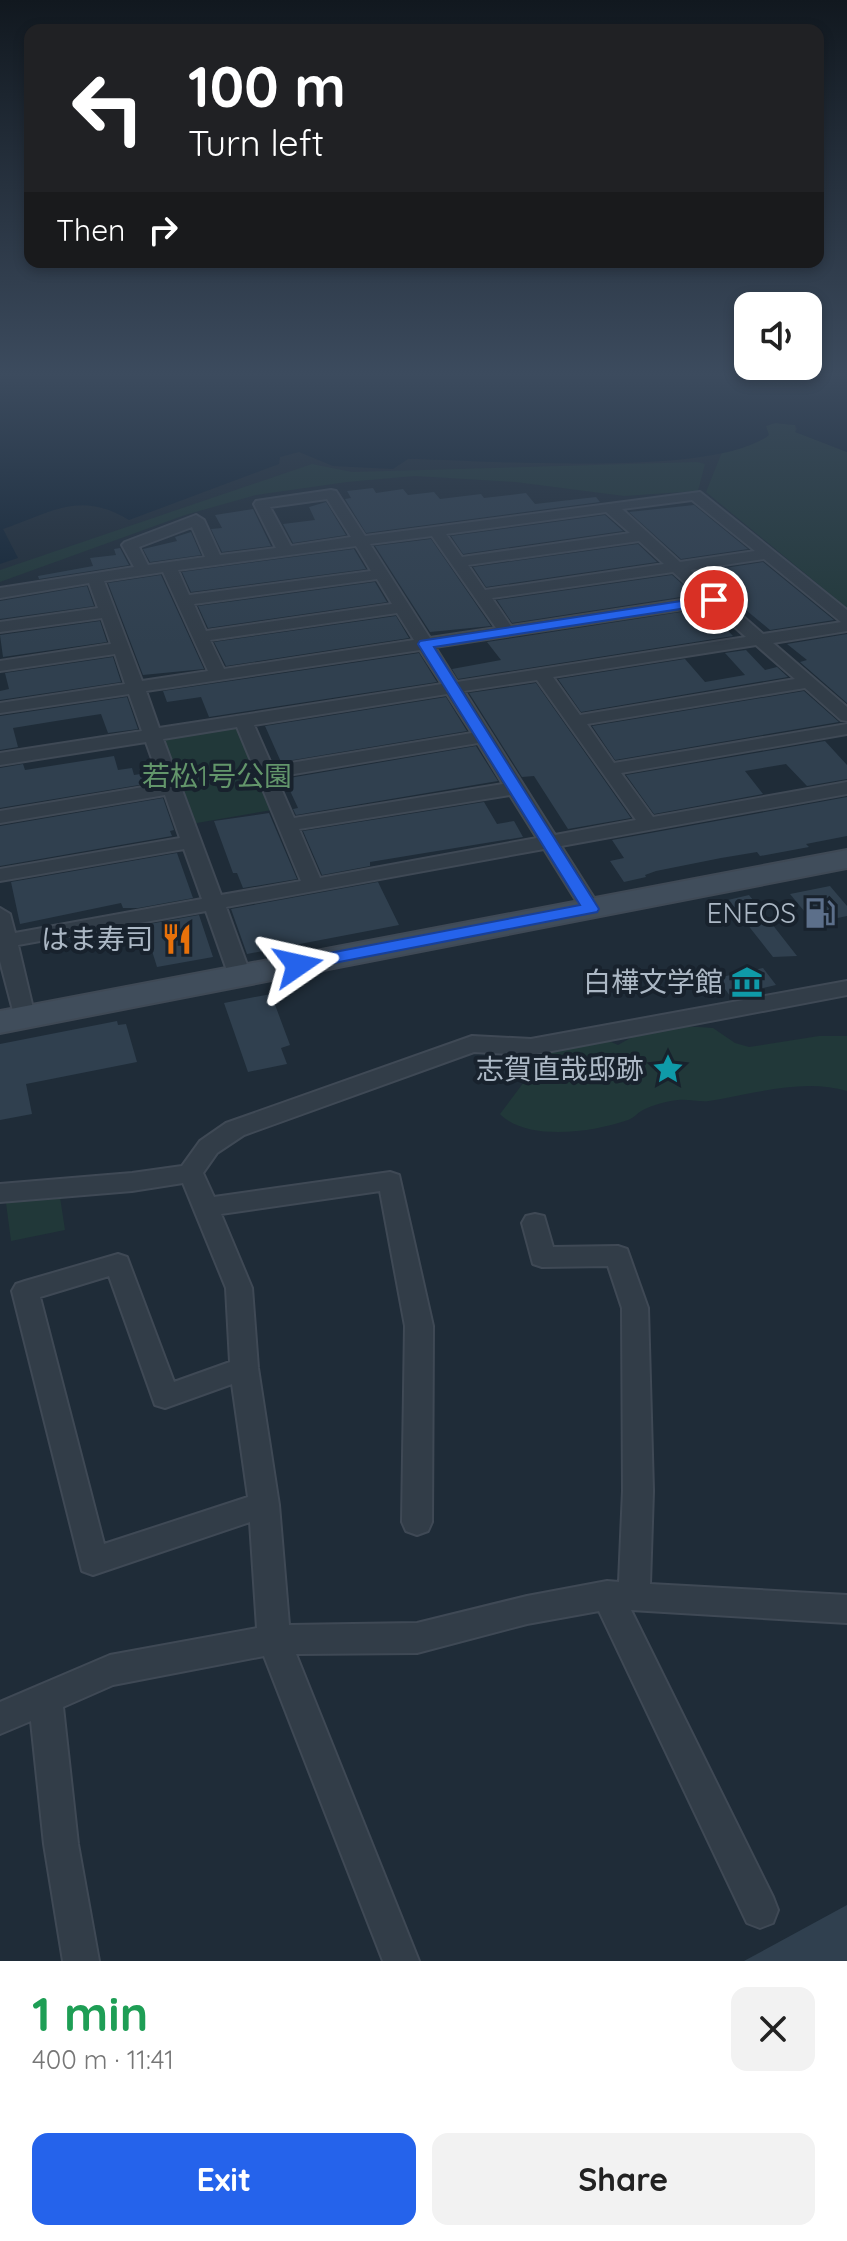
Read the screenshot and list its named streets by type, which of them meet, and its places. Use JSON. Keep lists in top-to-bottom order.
{
  "parks": ["若松1号公園"],
  "places": {
    "fuel station": ["ENEOS"],
    "restaurant": ["はま寿司"],
    "museum": ["白樺文学館"],
    "place": ["志賀直哉邸跡"]
  },
  "page": {
    "turn": ["100 m", "Turn left"],
    "then": "Then",
    "heading": ["1 min", "400 m · 11:41"],
    "buttons": ["Exit", "Share"]
  }
}
